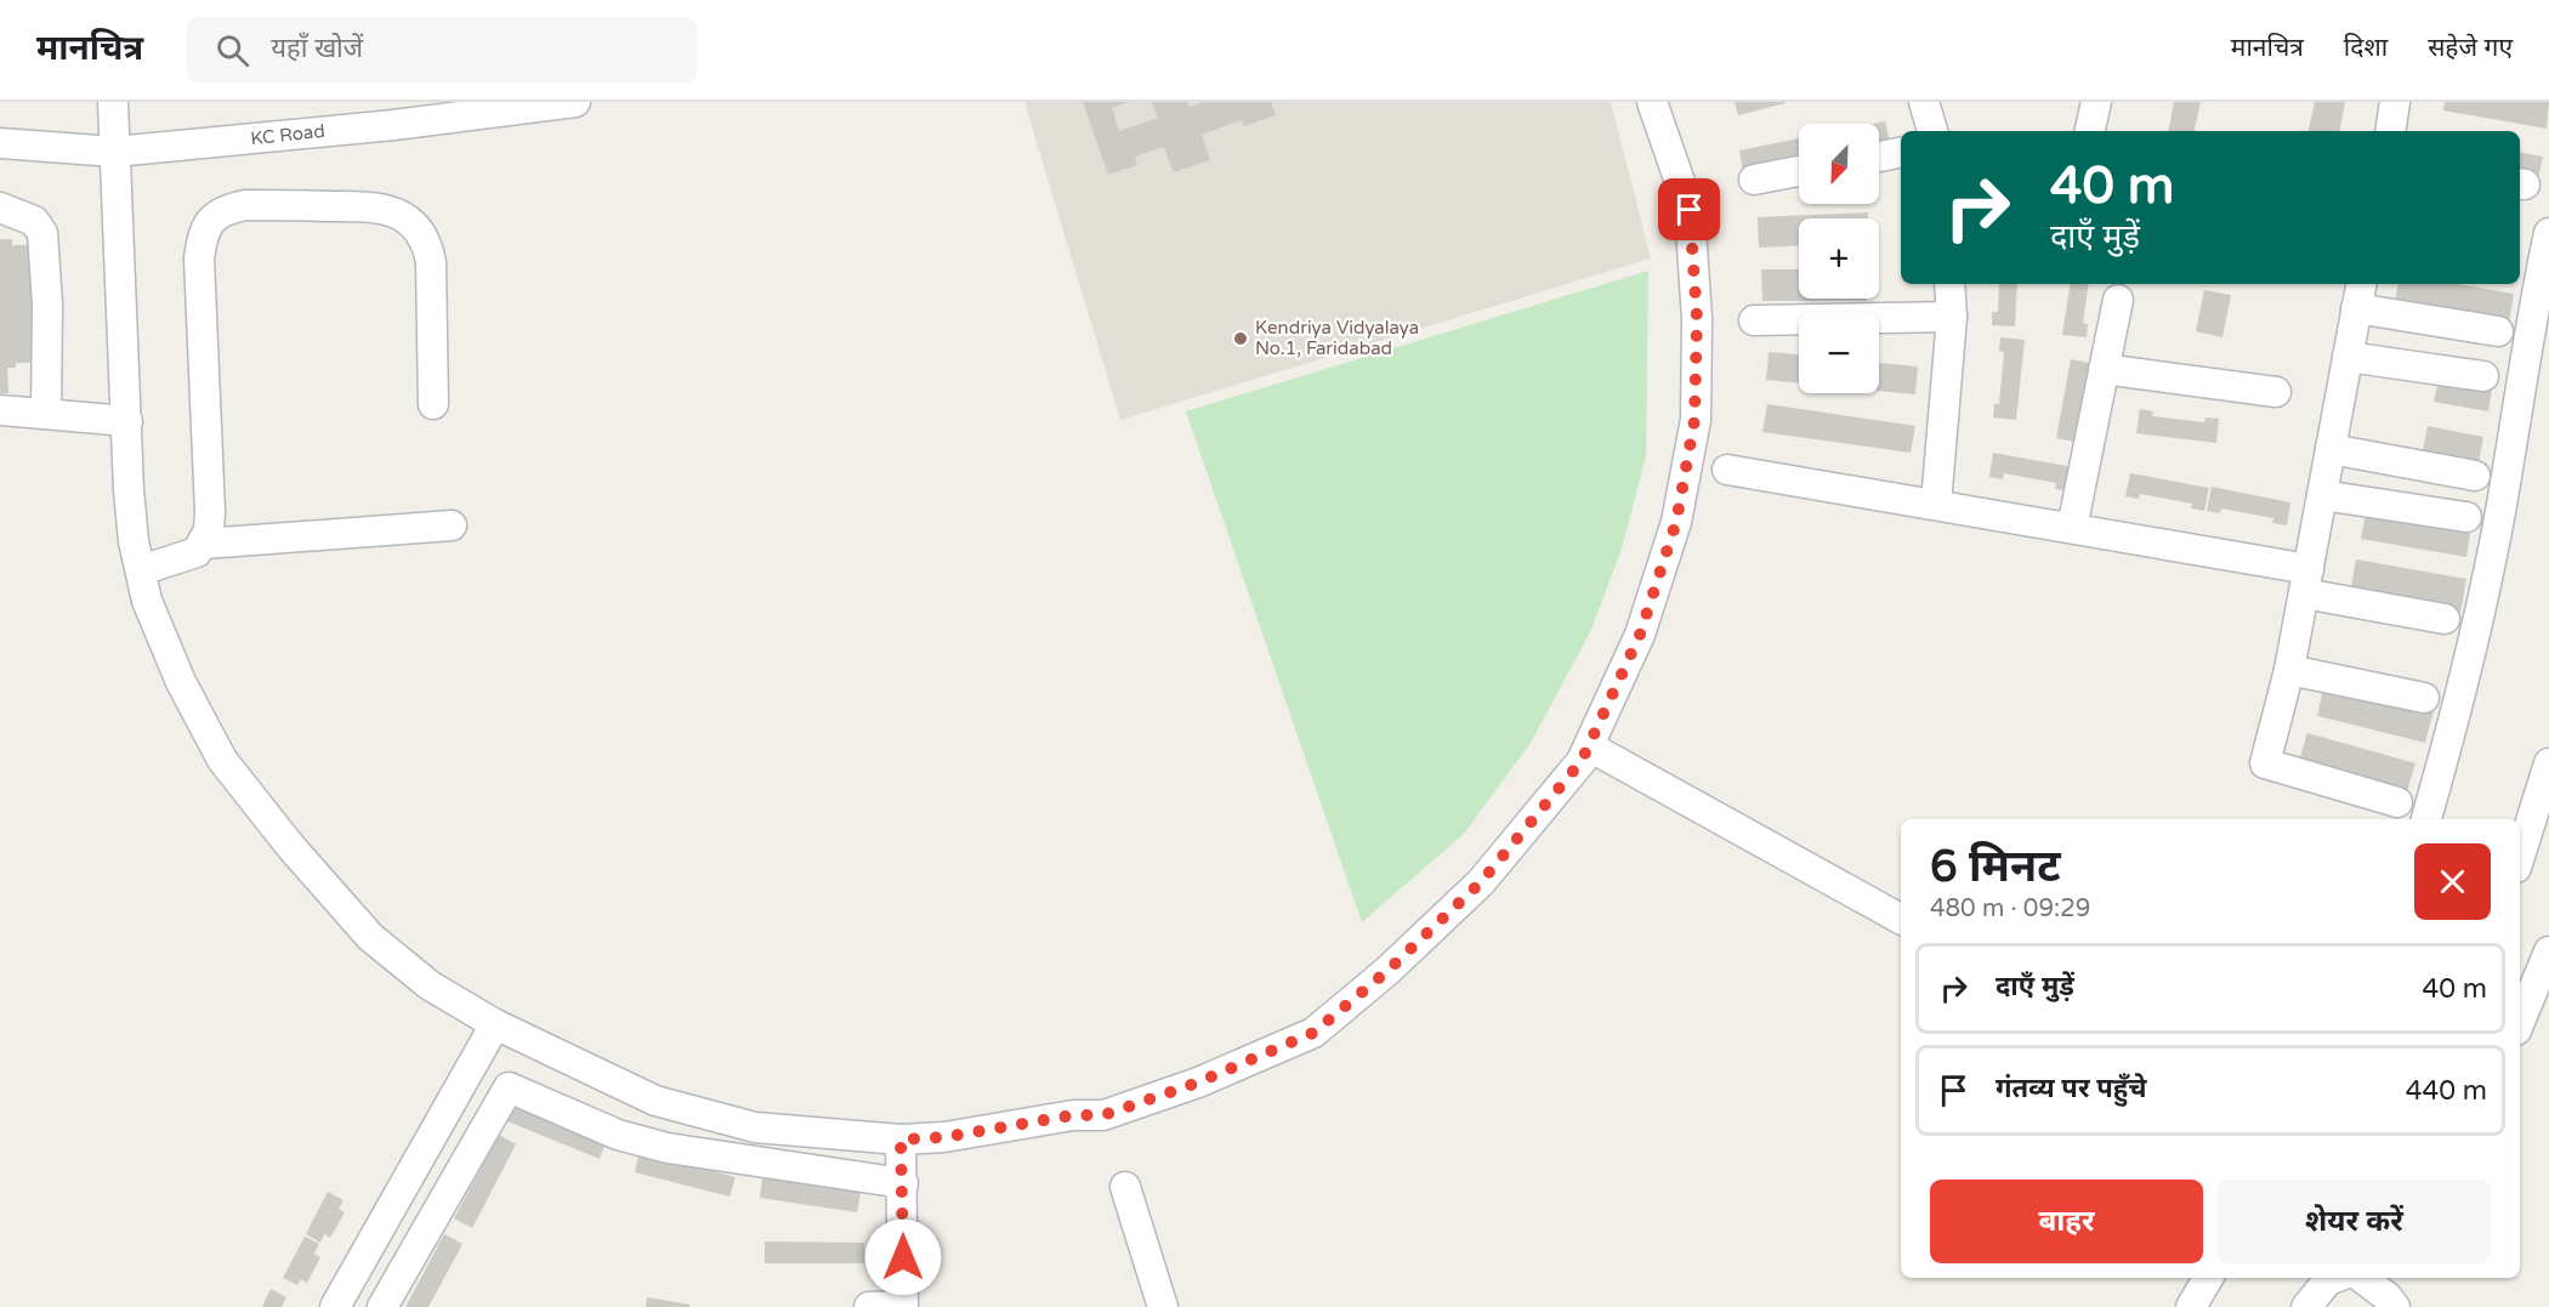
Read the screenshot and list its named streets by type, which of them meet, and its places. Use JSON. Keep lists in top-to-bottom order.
{
  "streets": {
    "street": ["KC Road"]
  },
  "places": ["Kendriya Vidyalaya No.1, Faridabad"],
  "north": "bottom left",
  "page": {
    "header": "मानचित्र",
    "search": "यहाँ खोजें",
    "nav": ["मानचित्र", "दिशा", "सहेजे गए"],
    "map_buttons": ["+", "−"],
    "turn": ["40 m", "दाएँ मुड़ें"],
    "heading": ["6 मिनट", "480 m · 09:29"],
    "list": [
      {
        "name": "दाएँ मुड़ें",
        "value": "40 m"
      },
      {
        "name": "गंतव्य पर पहुँचे",
        "value": "440 m"
      }
    ],
    "buttons": ["बाहर", "शेयर करें"]
  }
}
